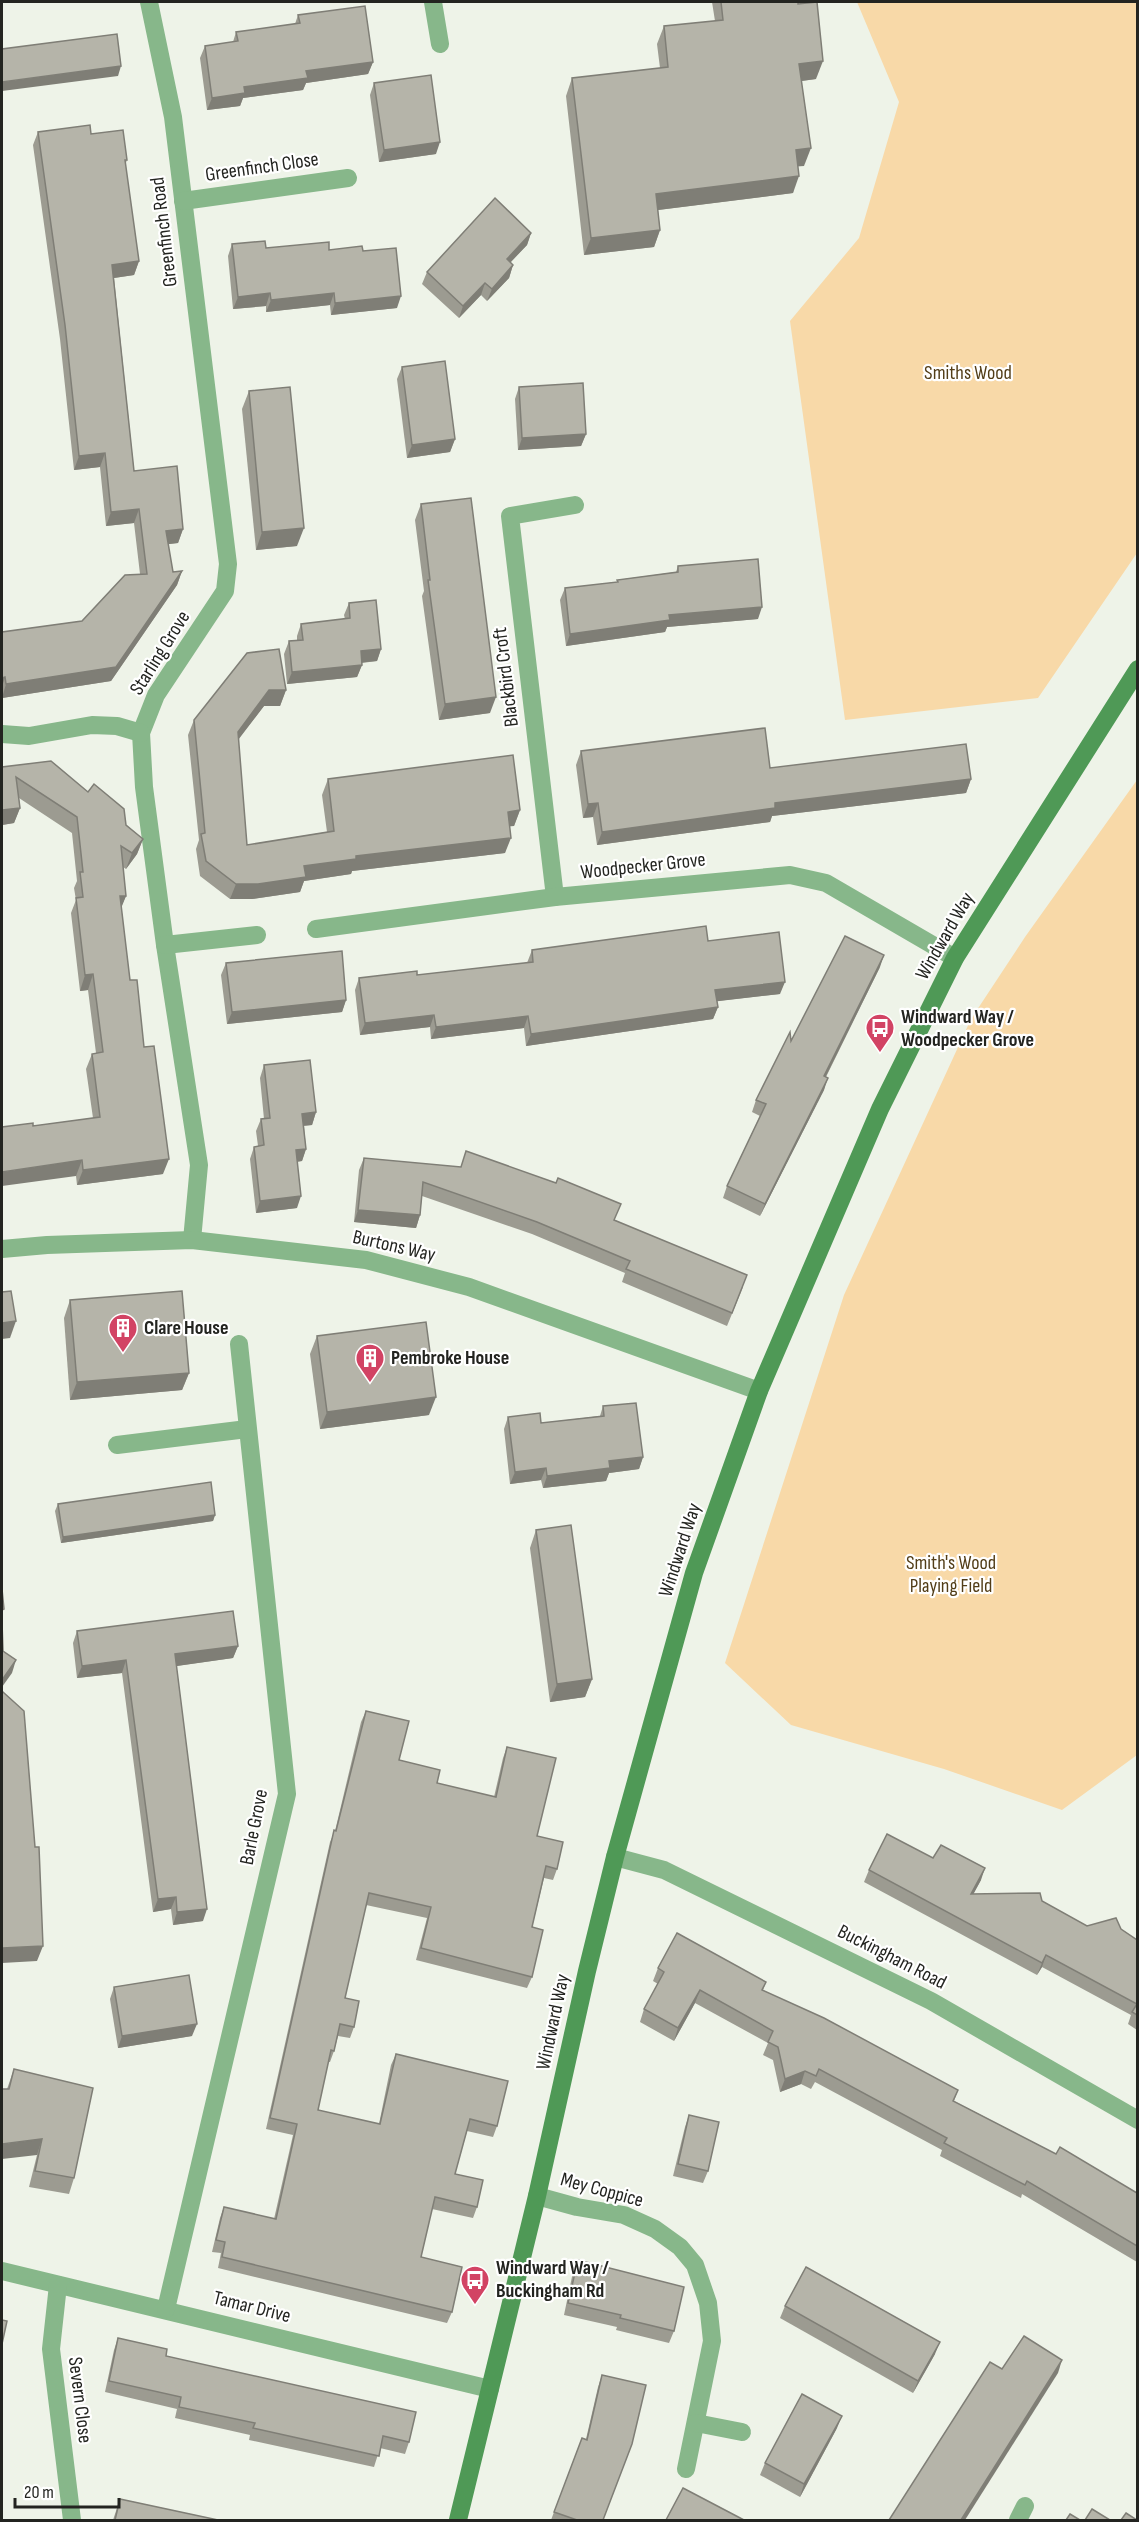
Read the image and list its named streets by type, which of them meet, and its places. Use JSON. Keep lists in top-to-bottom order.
{
  "streets": {
    "street": [
      "Greenfinch Close",
      "Greenfinch Road",
      "Starling Grove",
      "Blackbird Croft",
      "Woodpecker Grove",
      "Windward Way",
      "Burtons Way",
      "Barle Grove",
      "Buckingham Road",
      "Mey Coppice",
      "Tamar Drive",
      "Severn Close"
    ]
  },
  "crossings": [
    ["Greenfinch Close", "Greenfinch Road"],
    ["Greenfinch Road", "Starling Grove"],
    ["Starling Grove", "Burtons Way"],
    ["Blackbird Croft", "Woodpecker Grove"],
    ["Woodpecker Grove", "Windward Way"],
    ["Windward Way", "Burtons Way"],
    ["Windward Way", "Buckingham Road"],
    ["Windward Way", "Mey Coppice"],
    ["Windward Way", "Tamar Drive"],
    ["Barle Grove", "Tamar Drive"],
    ["Tamar Drive", "Severn Close"]
  ],
  "parks": ["Smiths Wood", "Smith's Wood Playing Field"],
  "places": {
    "bus stop": ["Windward Way / Woodpecker Grove", "Windward Way / Buckingham Rd"],
    "building": ["Clare House", "Pembroke House"]
  },
  "scale_bar": "20 m"
}
